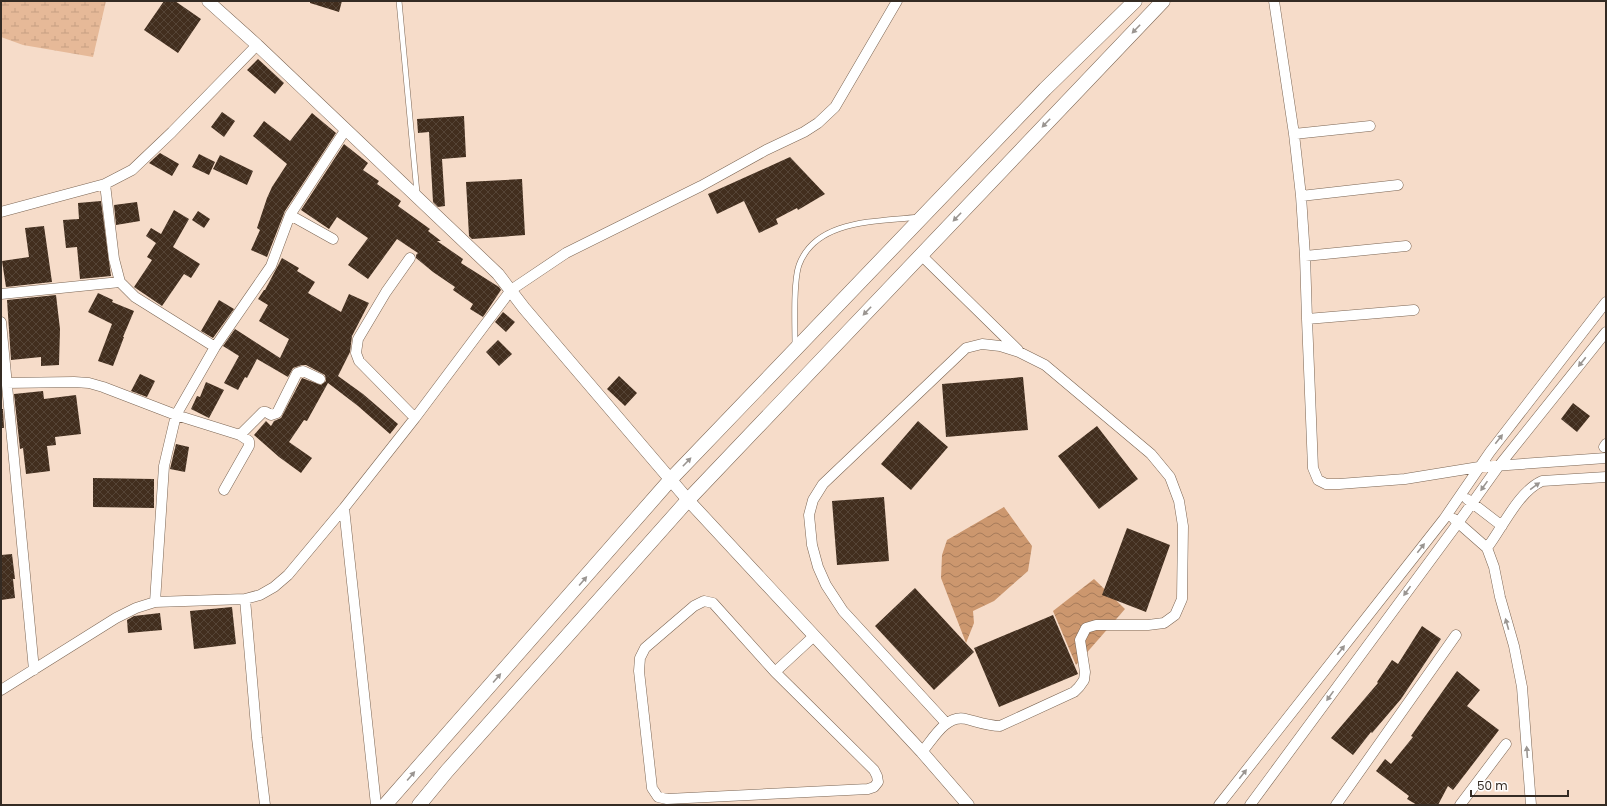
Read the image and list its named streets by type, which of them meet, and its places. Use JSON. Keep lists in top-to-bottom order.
{
  "scale_bar": "50 m"
}
